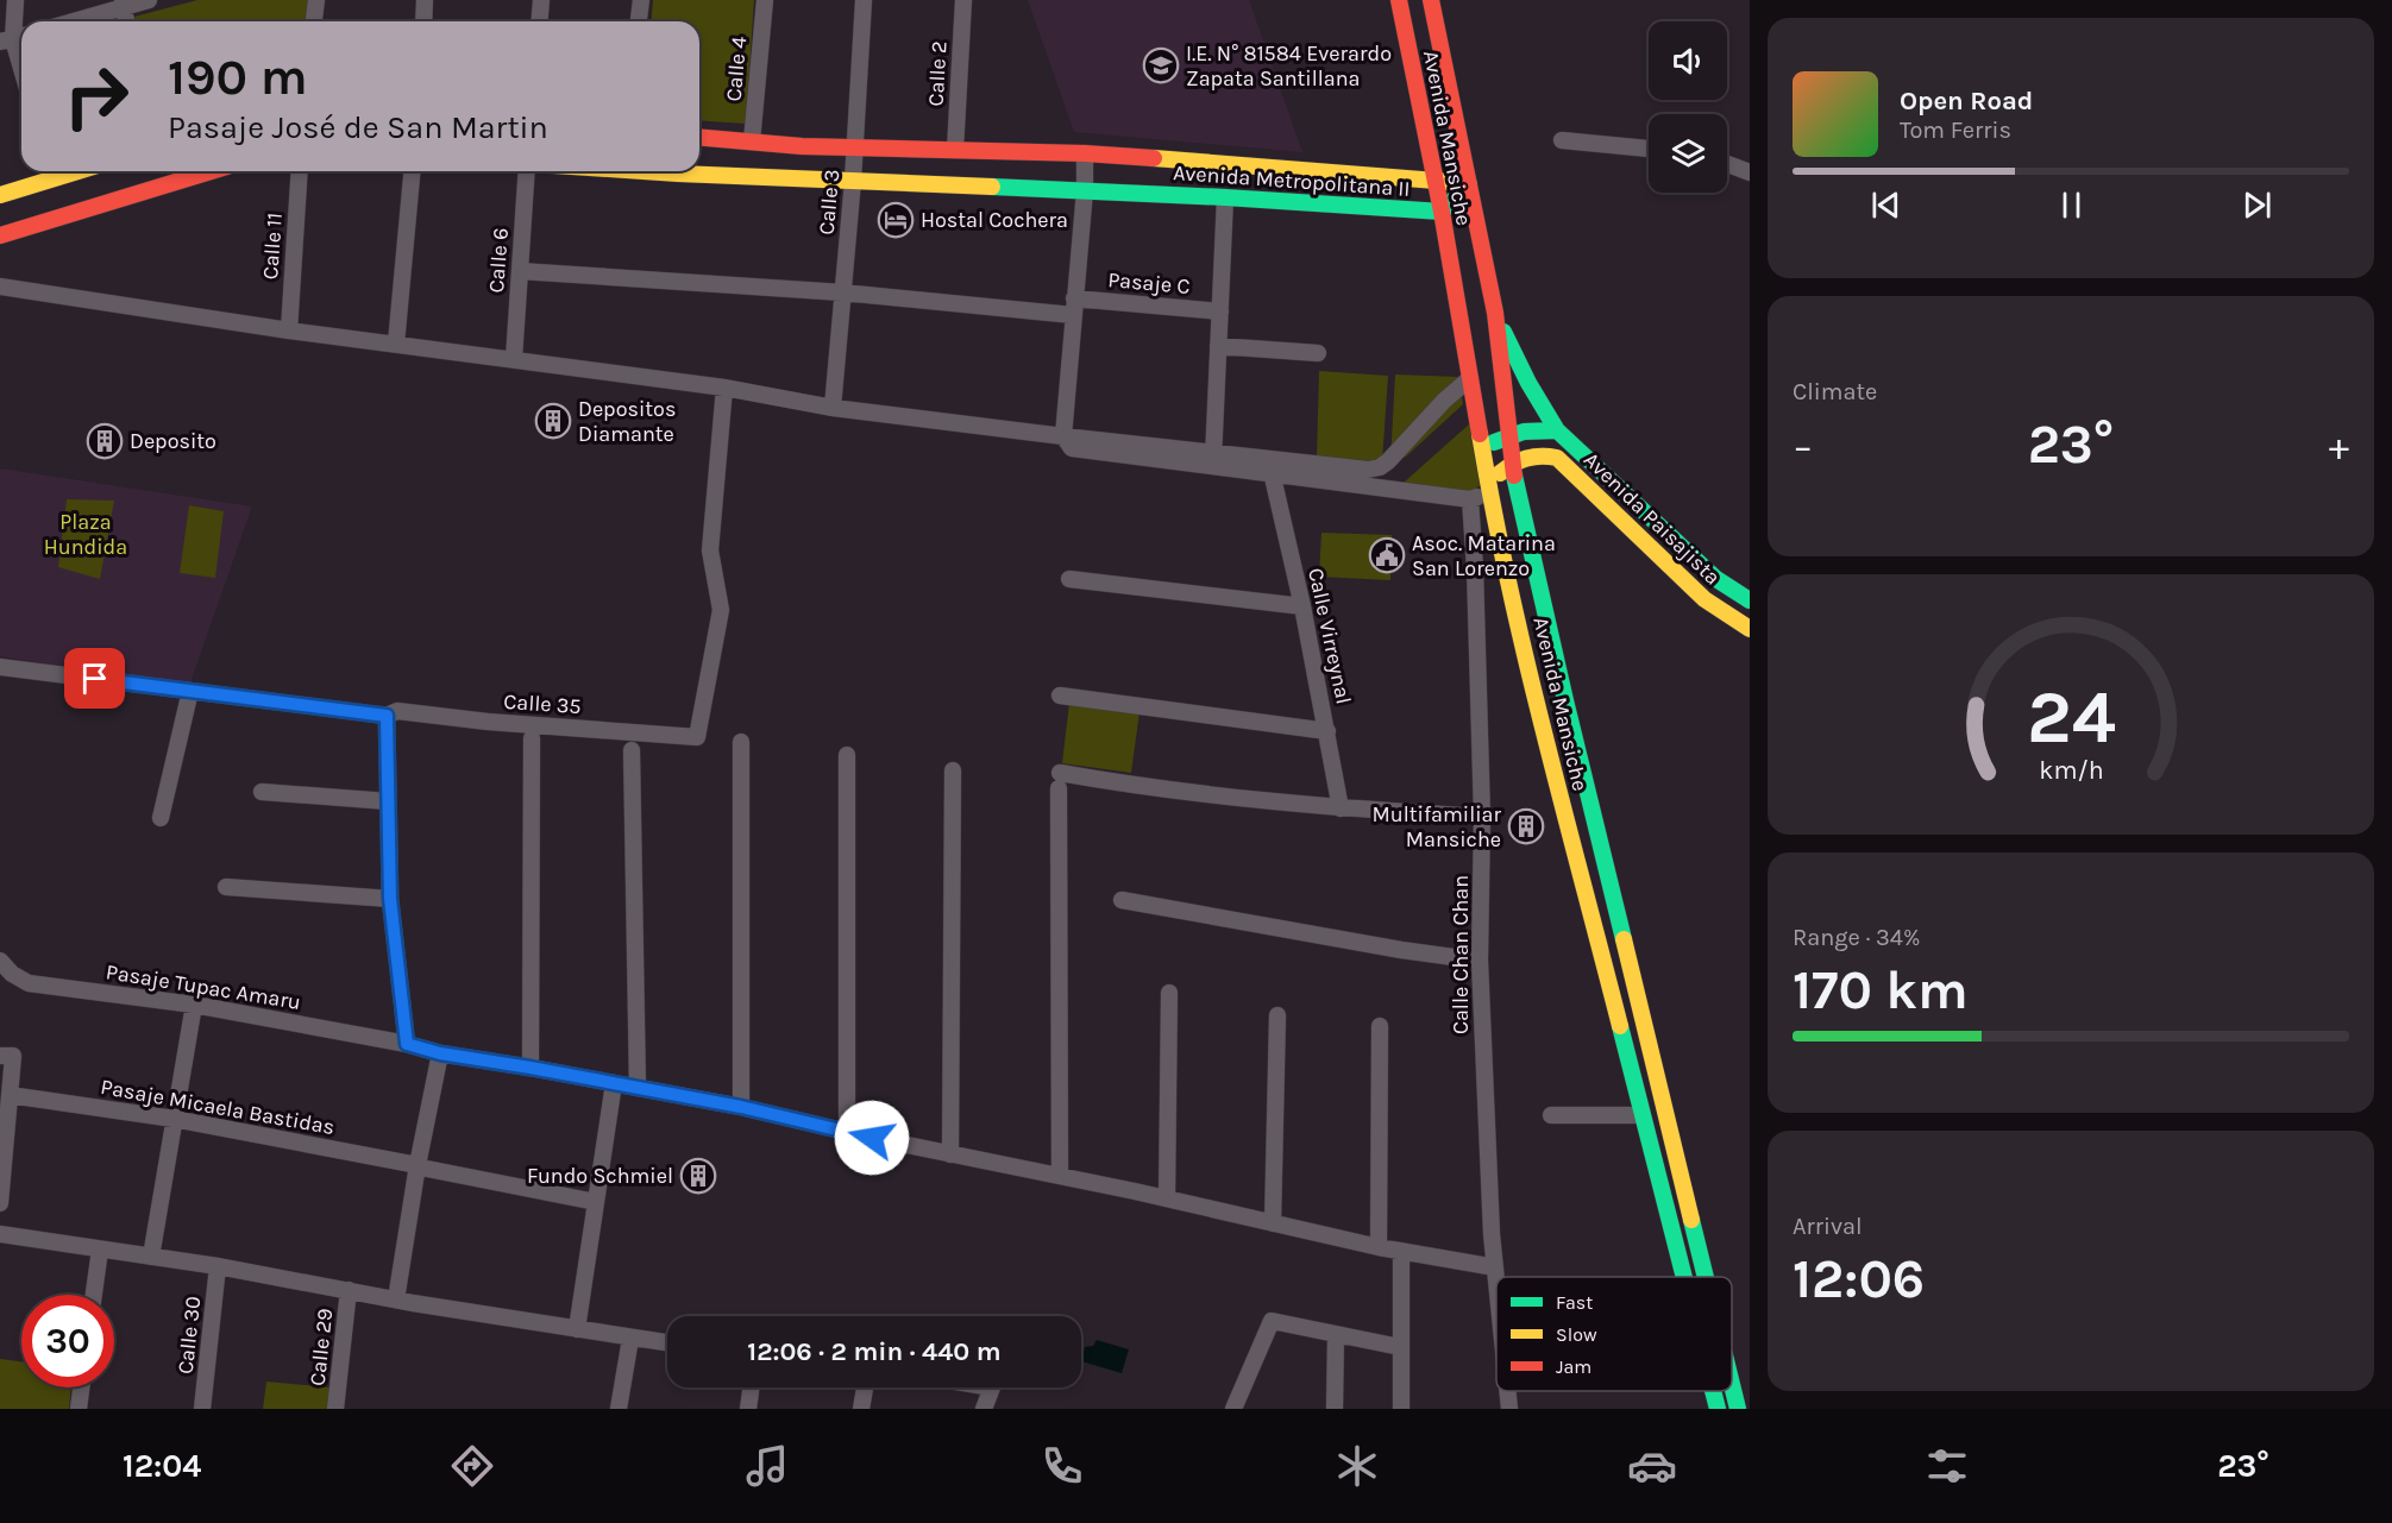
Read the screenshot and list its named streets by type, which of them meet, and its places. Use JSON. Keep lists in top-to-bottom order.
{
  "streets": {
    "main road": ["Avenida Mansiche", "Avenida Metropolitana II", "Avenida Paisajista"],
    "street": [
      "Calle 4",
      "Calle 2",
      "Calle 3",
      "Calle 11",
      "Calle 6",
      "Pasaje C",
      "Calle Virreynal",
      "Calle 35",
      "Calle Chan Chan",
      "Pasaje Tupac Amaru",
      "Pasaje Micaela Bastidas",
      "Calle 30",
      "Calle 29"
    ]
  },
  "crossings": [
    ["Calle 4", "Avenida Metropolitana II"],
    ["Calle 2", "Avenida Metropolitana II"],
    ["Avenida Mansiche", "Avenida Metropolitana II"],
    ["Avenida Mansiche", "Avenida Paisajista"],
    ["Avenida Metropolitana II", "Calle 3"],
    ["Calle 3", "Pasaje C"],
    ["Calle 6", "Pasaje C"],
    ["Calle Chan Chan", "Pasaje Tupac Amaru"]
  ],
  "parks": ["Plaza Hundida"],
  "places": {
    "school or university": ["I.E. N° 81584 Everardo Zapata Santillana"],
    "hotel": ["Hostal Cochera"],
    "building": [
      "Depositos Diamante",
      "Deposito",
      "Multifamiliar Mansiche",
      "Fundo Schmiel"
    ],
    "public building": ["Asoc. Matarina San Lorenzo"]
  },
  "legend": ["Fast", "Slow", "Jam"],
  "page": {
    "turn": ["190 m", "Pasaje José de San Martin"],
    "song": ["Open Road", "Tom Ferris"],
    "tile": [
      "Climate",
      ["Range · 34%", "170 km"],
      ["Arrival", "12:06"]
    ],
    "heat": ["−", "23°", "+"],
    "limit": "30",
    "trip": "12:06 · 2 min · 440 m",
    "tabs": ["12:04", "23°"],
    "gauge": ["24", "km/h"]
  }
}
